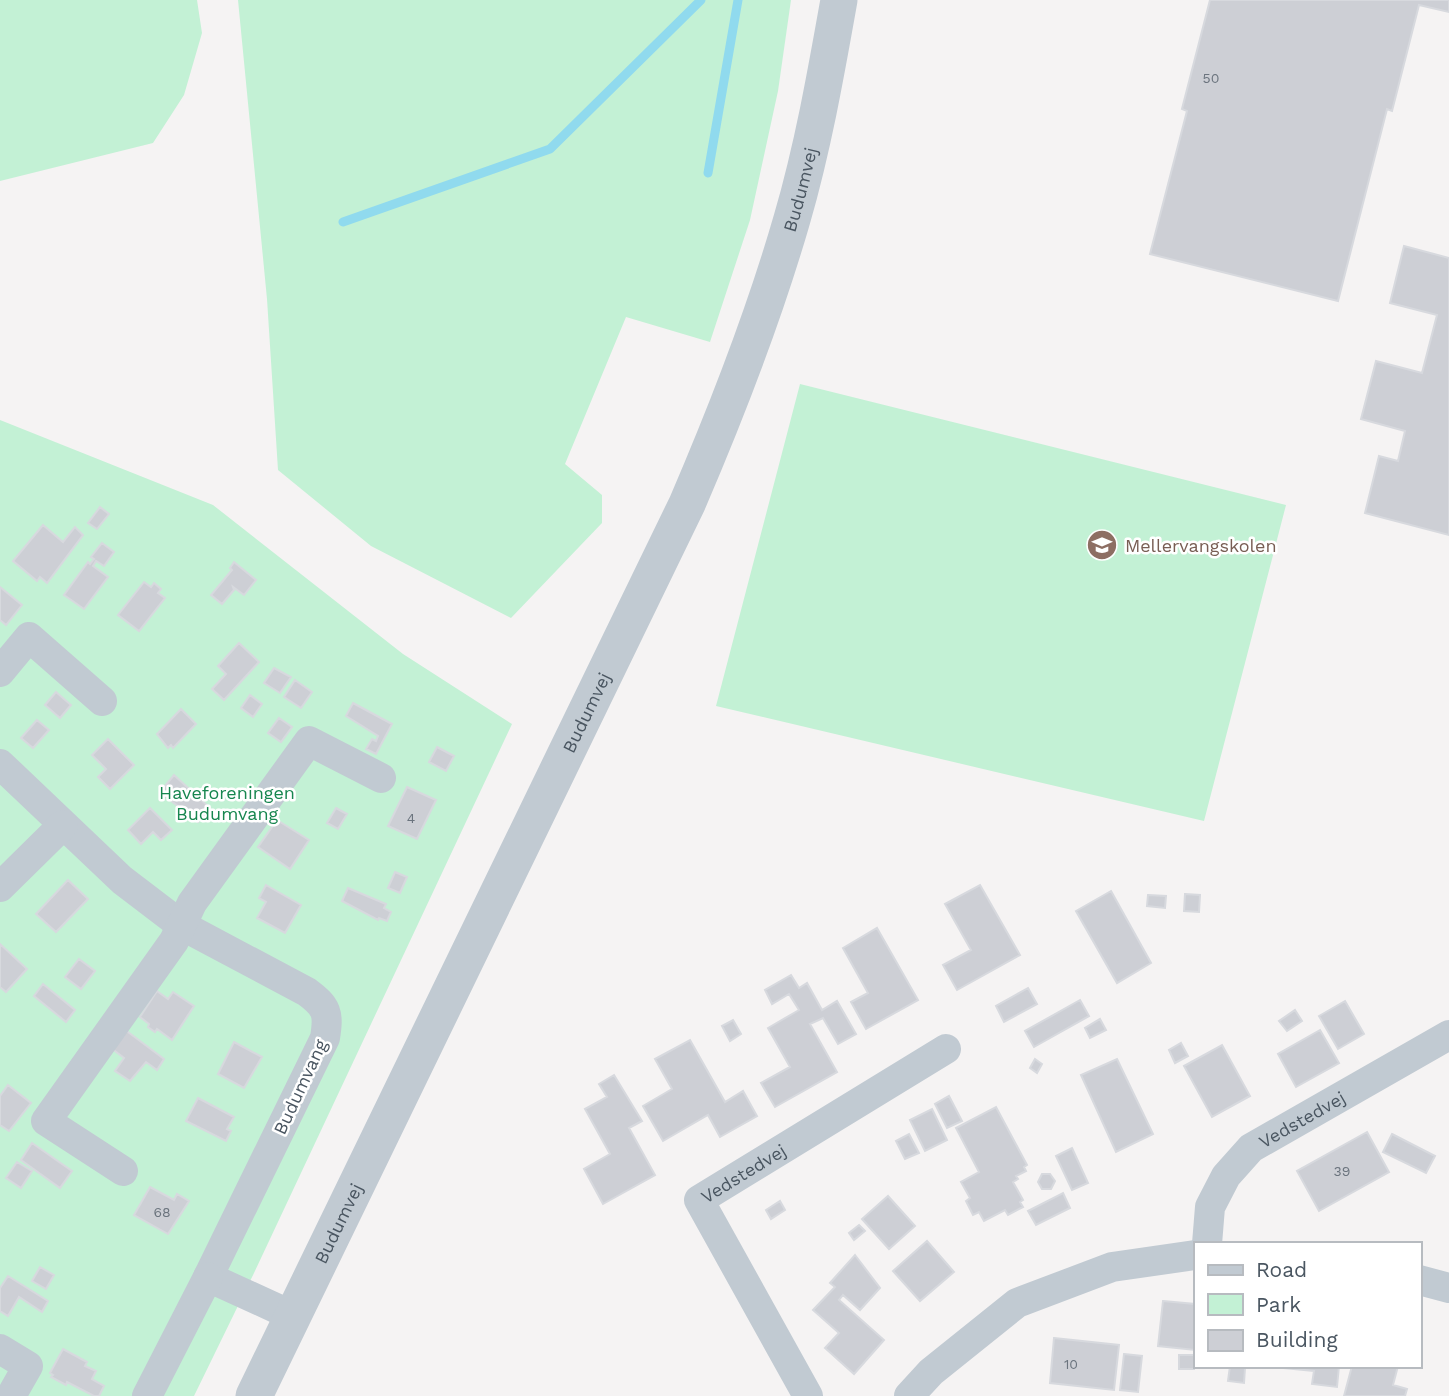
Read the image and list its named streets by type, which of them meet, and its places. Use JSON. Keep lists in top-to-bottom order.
{
  "streets": {
    "street": ["Budumvej", "Budumvang", "Vedstedvej"]
  },
  "parks": ["Haveforeningen Budumvang"],
  "places": {
    "school or university": ["Mellervangskolen"]
  },
  "house_numbers": [
    "50",
    "4",
    "39",
    "68",
    "10"
  ],
  "legend": ["Road", "Park", "Building"]
}
